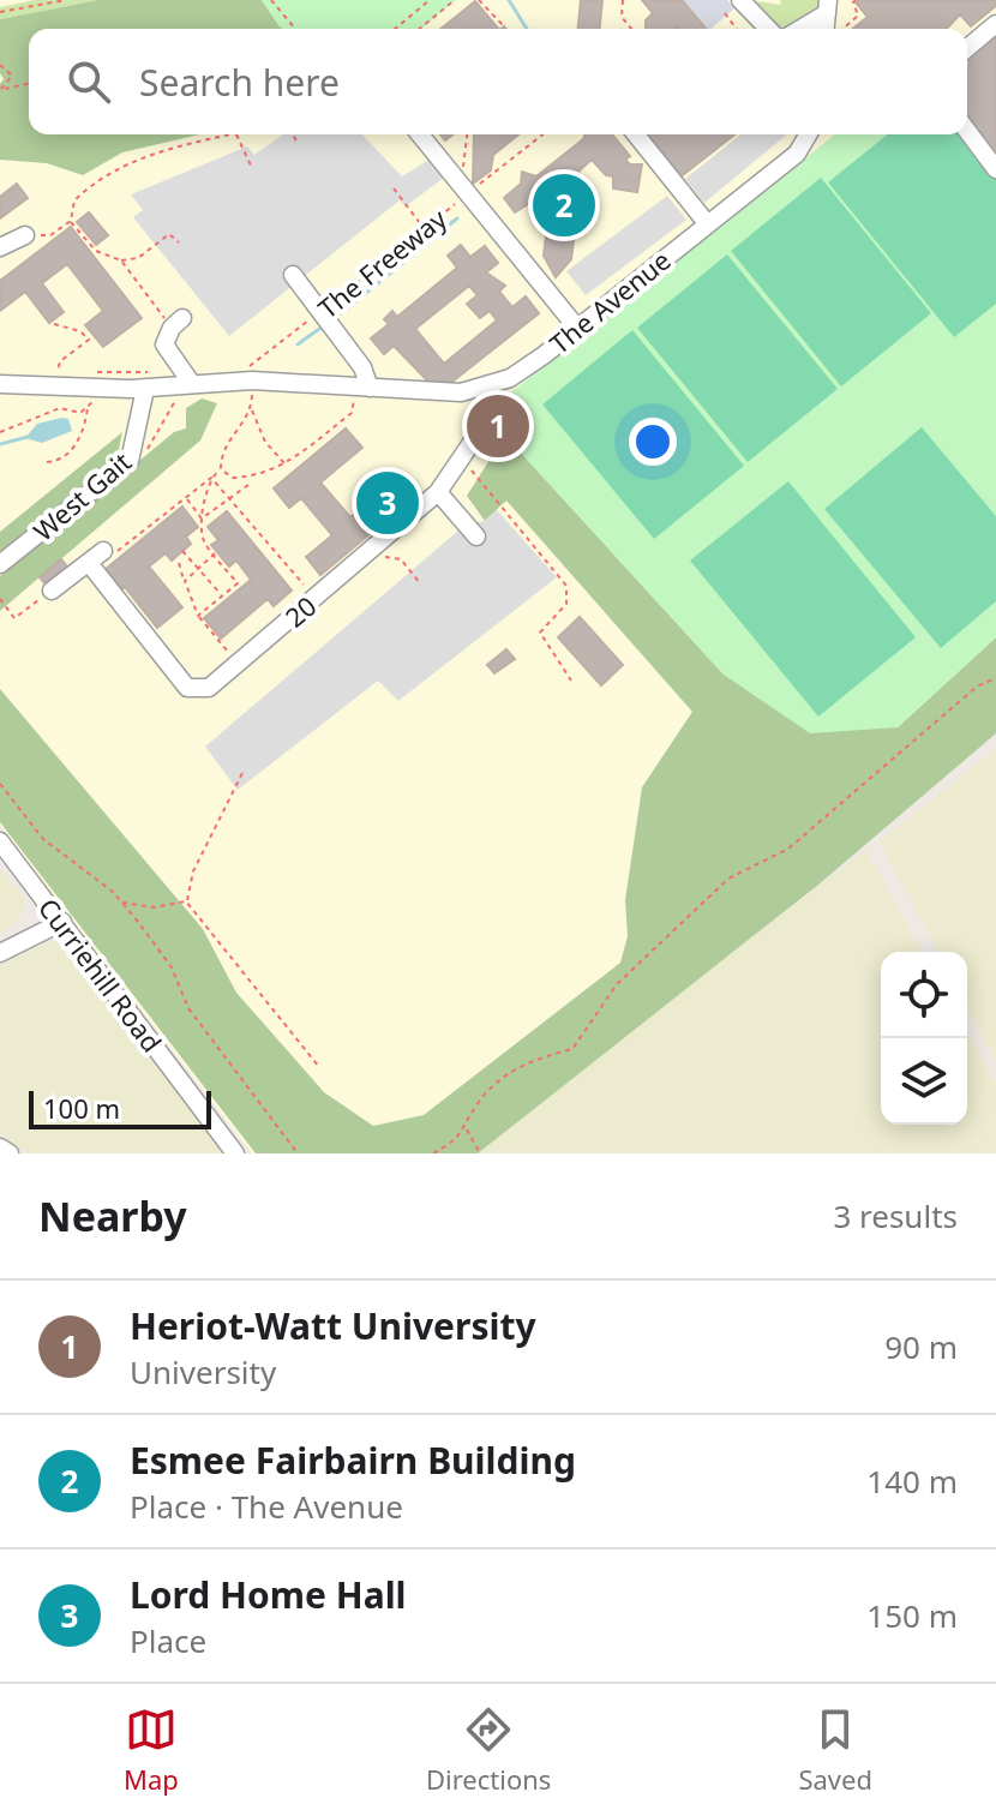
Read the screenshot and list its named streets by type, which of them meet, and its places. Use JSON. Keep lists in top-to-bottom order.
{
  "streets": {
    "street": [
      "The Avenue",
      "West Gait",
      "20",
      "Curriehill Road"
    ],
    "path": ["The Freeway"]
  },
  "crossings": [
    ["The Avenue", "20"]
  ],
  "scale_bar": "100 m",
  "page": {
    "search": "Search here",
    "pins": ["2", "1", "3"],
    "scale": "100 m",
    "heading": ["Nearby", "3 results"],
    "list": [
      {
        "mark": "1",
        "name": "Heriot-Watt University",
        "note": "University",
        "value": "90 m"
      },
      {
        "mark": "2",
        "name": "Esmee Fairbairn Building",
        "note": "Place · The Avenue",
        "value": "140 m"
      },
      {
        "mark": "3",
        "name": "Lord Home Hall",
        "note": "Place",
        "value": "150 m"
      }
    ],
    "nav": ["Map", "Directions", "Saved"]
  }
}
